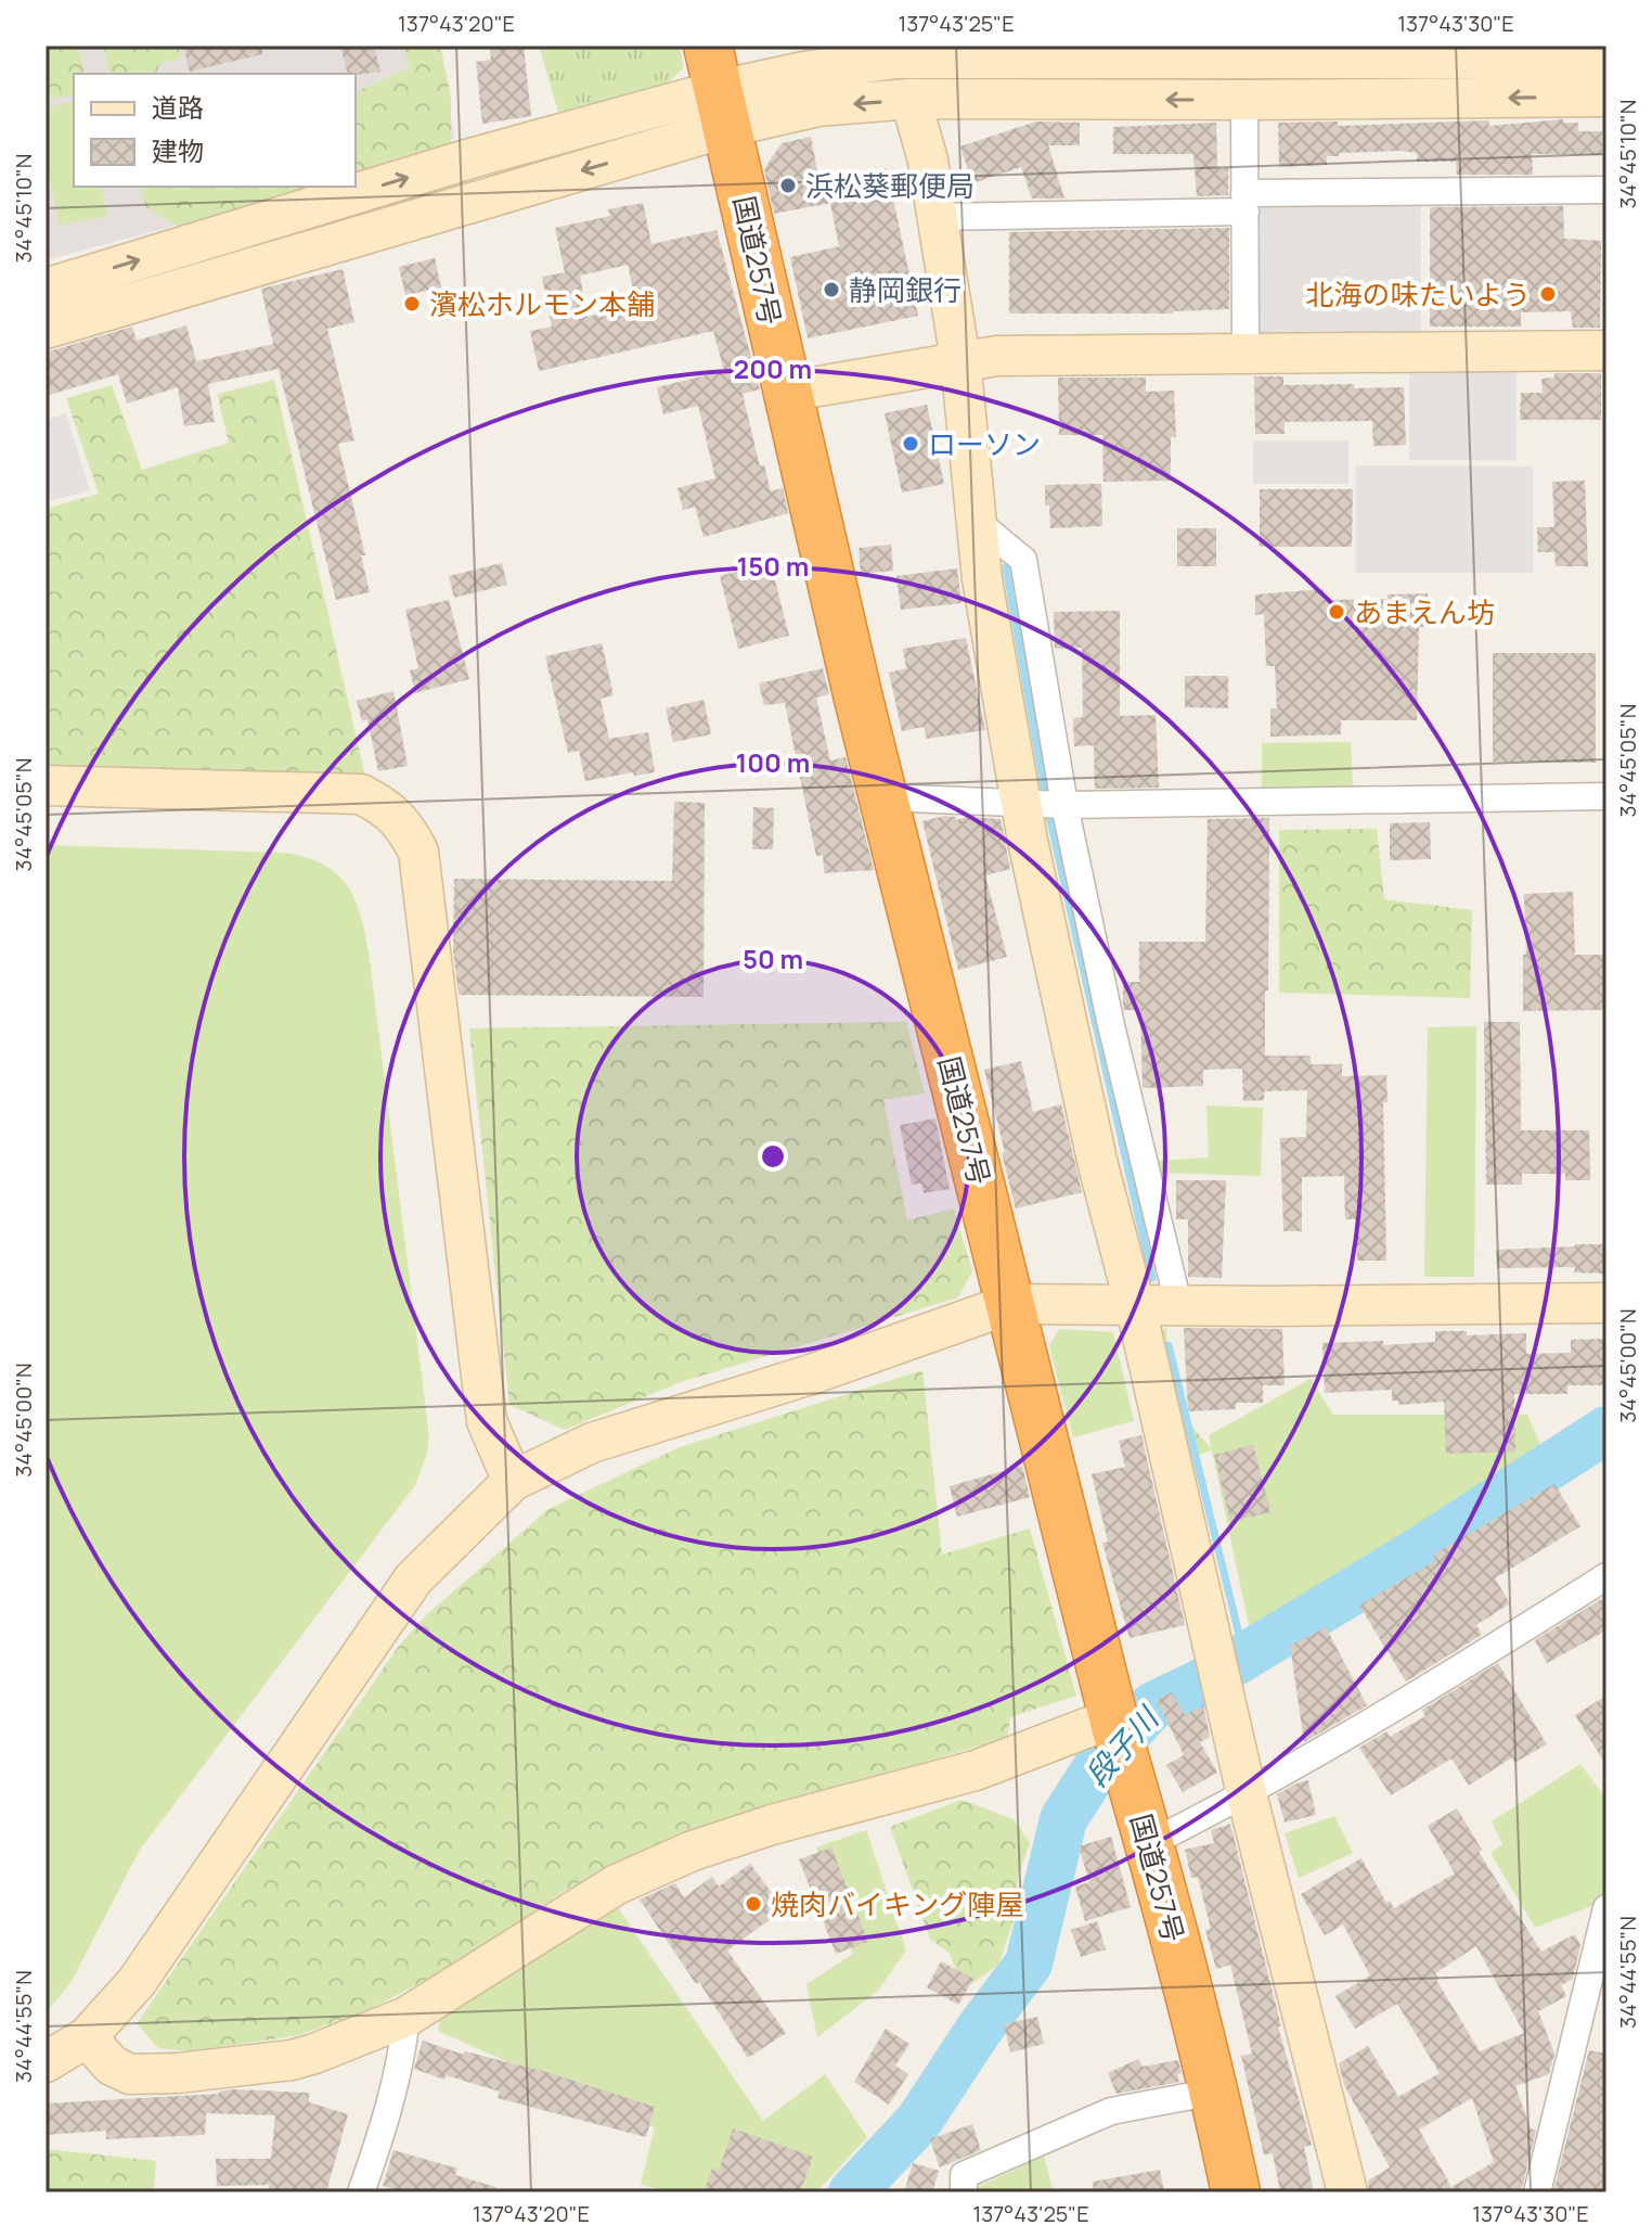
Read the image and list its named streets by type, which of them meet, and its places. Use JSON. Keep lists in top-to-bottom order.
{
  "streets": {
    "highway": ["国道257号"]
  },
  "water": ["段子川"],
  "places": [
    "浜松葵郵便局",
    "静岡銀行",
    "北海の味たいよう",
    "濱松ホルモン本舗",
    "ローソン",
    "あまえん坊",
    "焼肉バイキング陣屋"
  ],
  "legend": ["道路", "建物"],
  "coordinates": [
    "137°43'20\"E",
    "137°43'25\"E",
    "137°43'30\"E",
    "34°45'10\"N",
    "34°45'05\"N",
    "34°45'00\"N",
    "34°44'55\"N"
  ],
  "rings": [
    "200 m",
    "150 m",
    "100 m",
    "50 m"
  ]
}
